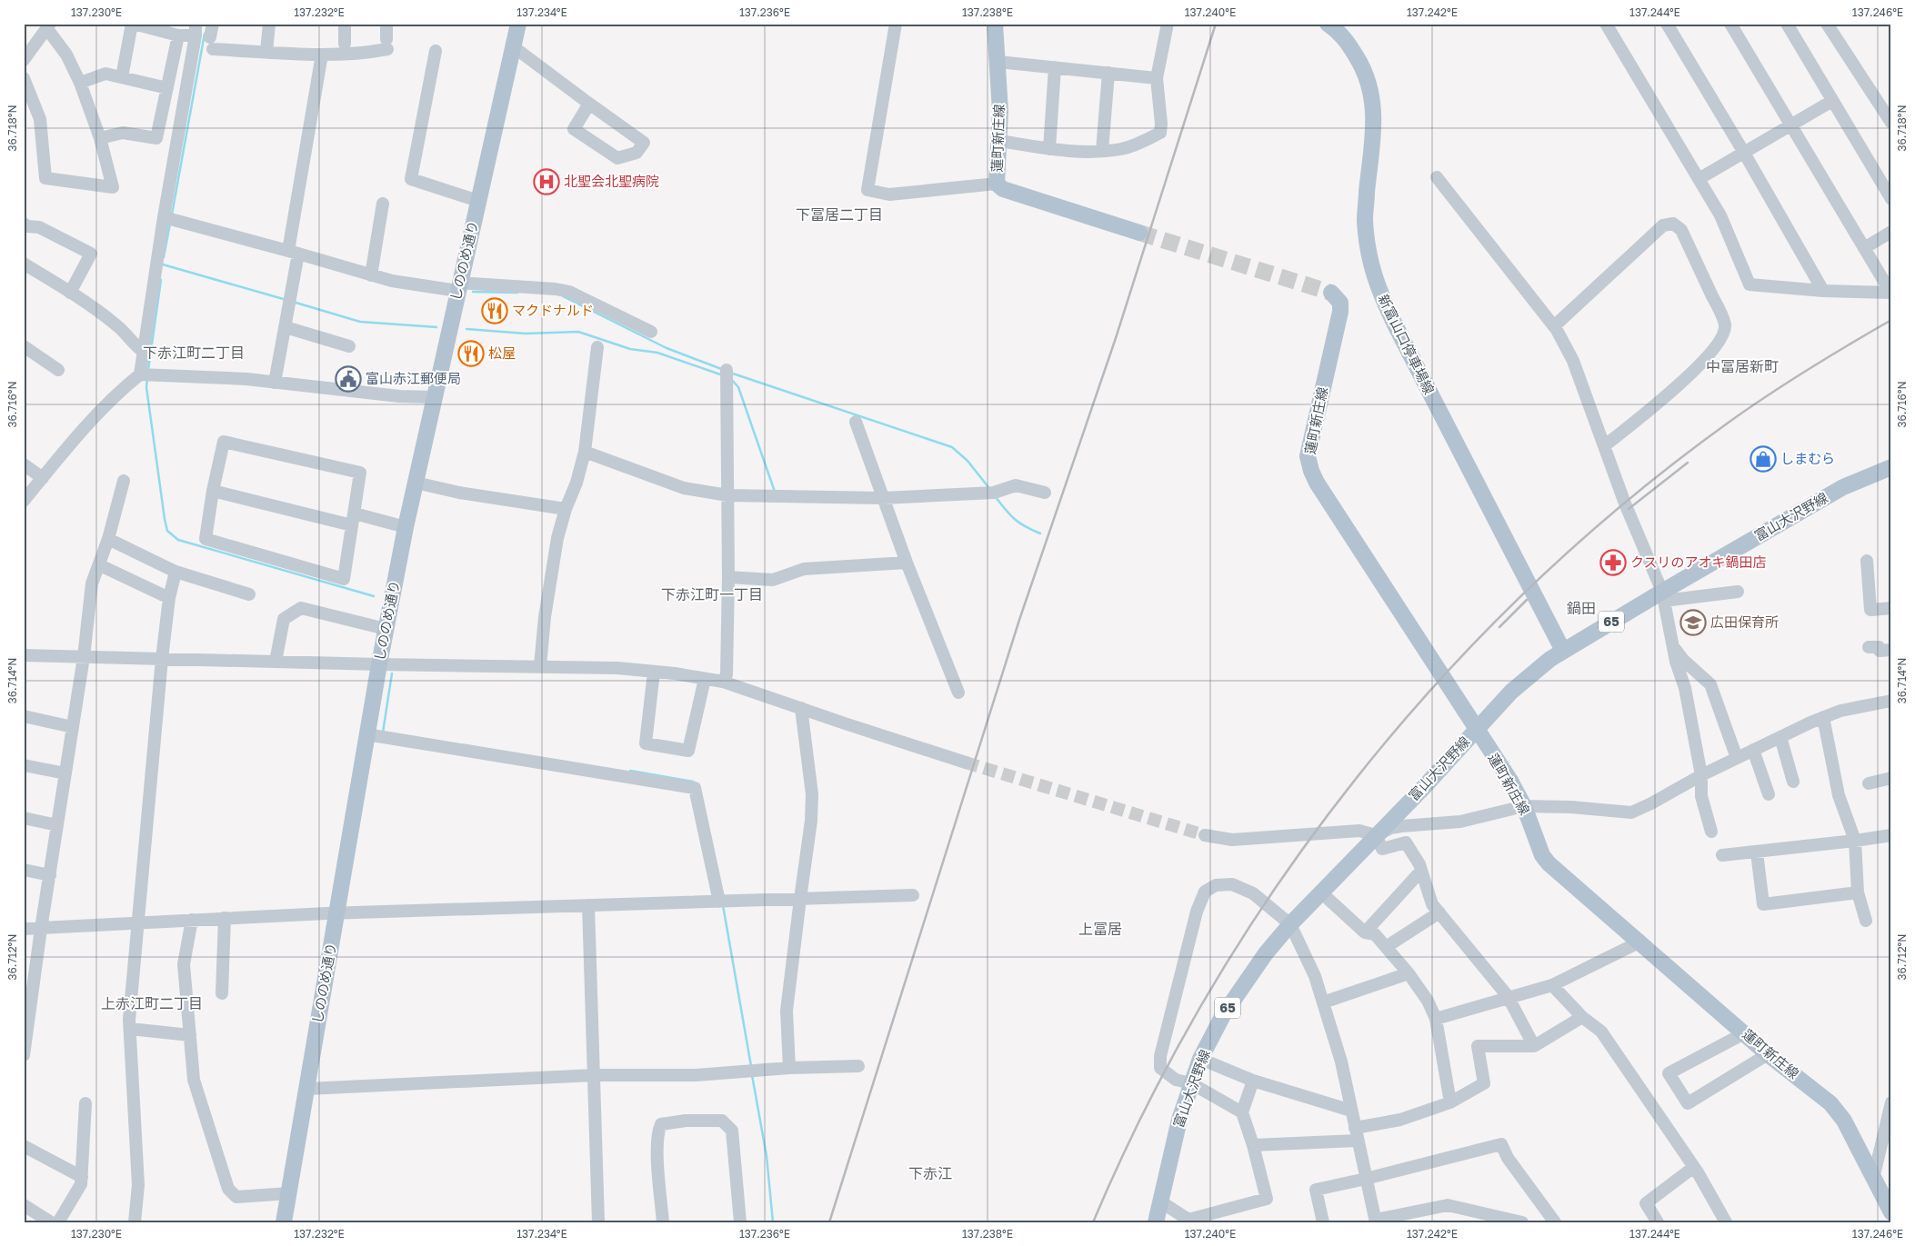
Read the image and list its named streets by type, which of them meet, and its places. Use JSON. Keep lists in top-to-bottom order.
{
  "streets": {
    "main road": [
      "蓮町新庄線",
      "しののめ通り",
      "新富山口停車場線",
      "富山大沢野線",
      "65"
    ]
  },
  "crossings": [
    ["蓮町新庄線", "富山大沢野線"],
    ["新富山口停車場線", "富山大沢野線"]
  ],
  "districts": [
    "下冨居二丁目",
    "下赤江町二丁目",
    "中冨居新町",
    "下赤江町一丁目",
    "鍋田",
    "上冨居",
    "上赤江町二丁目",
    "下赤江"
  ],
  "places": {
    "hospital": ["北聖会北聖病院"],
    "restaurant": ["マクドナルド", "松屋"],
    "public building": ["富山赤江郵便局"],
    "shop": ["しまむら"],
    "pharmacy": ["クスリのアオキ鍋田店"],
    "school or university": ["広田保育所"]
  },
  "coordinates": [
    "137.230°E",
    "137.232°E",
    "137.234°E",
    "137.236°E",
    "137.238°E",
    "137.240°E",
    "137.242°E",
    "137.244°E",
    "137.246°E",
    "36.718°N",
    "36.716°N",
    "36.714°N",
    "36.712°N"
  ]
}
